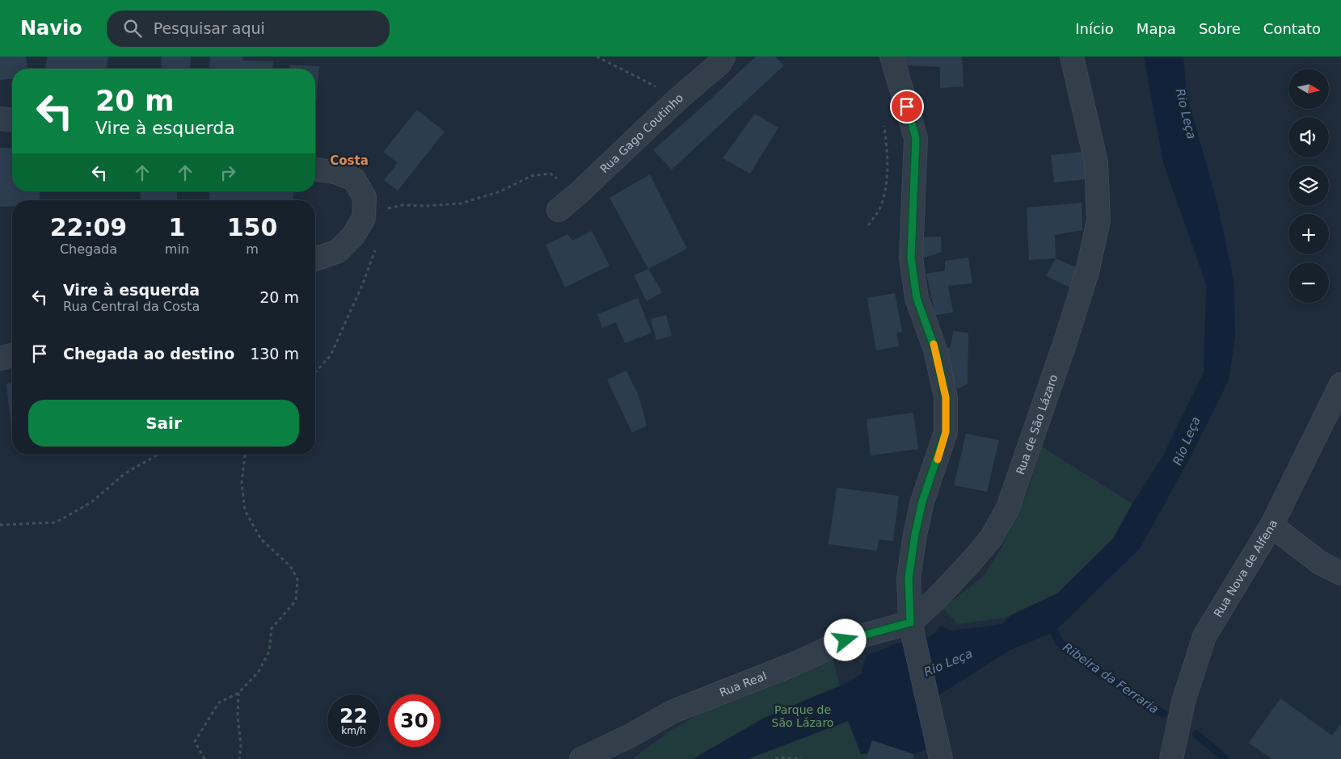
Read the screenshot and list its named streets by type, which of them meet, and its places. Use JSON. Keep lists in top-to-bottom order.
{
  "streets": {
    "street": [
      "Rua Gago Coutinho",
      "Rua de São Lázaro",
      "Rua Nova de Alfena",
      "Rua Real"
    ]
  },
  "crossings": [
    ["Rua de São Lázaro", "Rua Real"]
  ],
  "districts": ["Costa"],
  "water": ["Rio Leça", "Ribeira da Ferraria"],
  "parks": ["Parque de São Lázaro"],
  "north": "right",
  "page": {
    "header": "Navio",
    "search": "Pesquisar aqui",
    "nav": [
      "Início",
      "Mapa",
      "Sobre",
      "Contato"
    ],
    "map_buttons": ["+", "−"],
    "turn": ["20 m", "Vire à esquerda"],
    "eta": [
      "22:09",
      "Chegada",
      "1",
      "min",
      "150",
      "m"
    ],
    "list": [
      {
        "name": "Vire à esquerda",
        "note": "Rua Central da Costa",
        "value": "20 m"
      },
      {
        "name": "Chegada ao destino",
        "value": "130 m"
      }
    ],
    "buttons": "Sair",
    "speed": "22 km/h",
    "limit": "30"
  }
}
